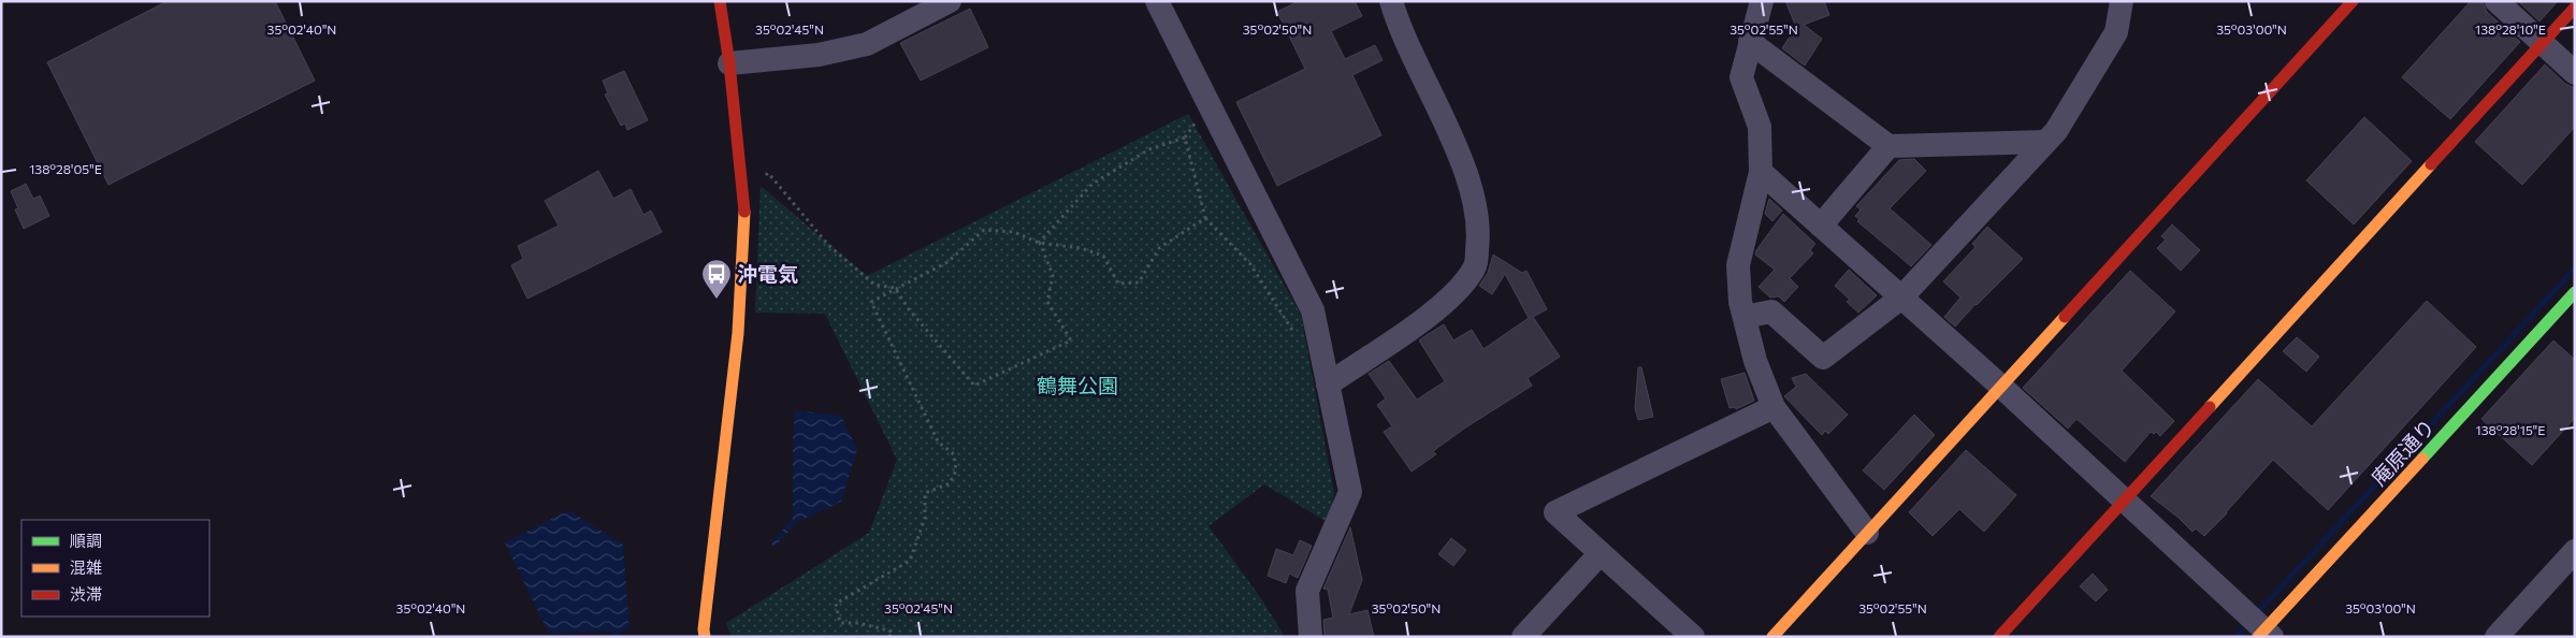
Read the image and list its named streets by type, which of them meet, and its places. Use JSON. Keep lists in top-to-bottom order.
{
  "streets": {
    "street": ["庵原通り"]
  },
  "parks": ["鶴舞公園"],
  "places": {
    "bus stop": ["沖電気"]
  },
  "legend": ["順調", "混雑", "渋滞"],
  "coordinates": [
    "35°02'40\"N",
    "35°02'45\"N",
    "35°02'50\"N",
    "35°02'55\"N",
    "35°03'00\"N",
    "138°28'10\"E",
    "138°28'05\"E",
    "138°28'15\"E"
  ]
}
